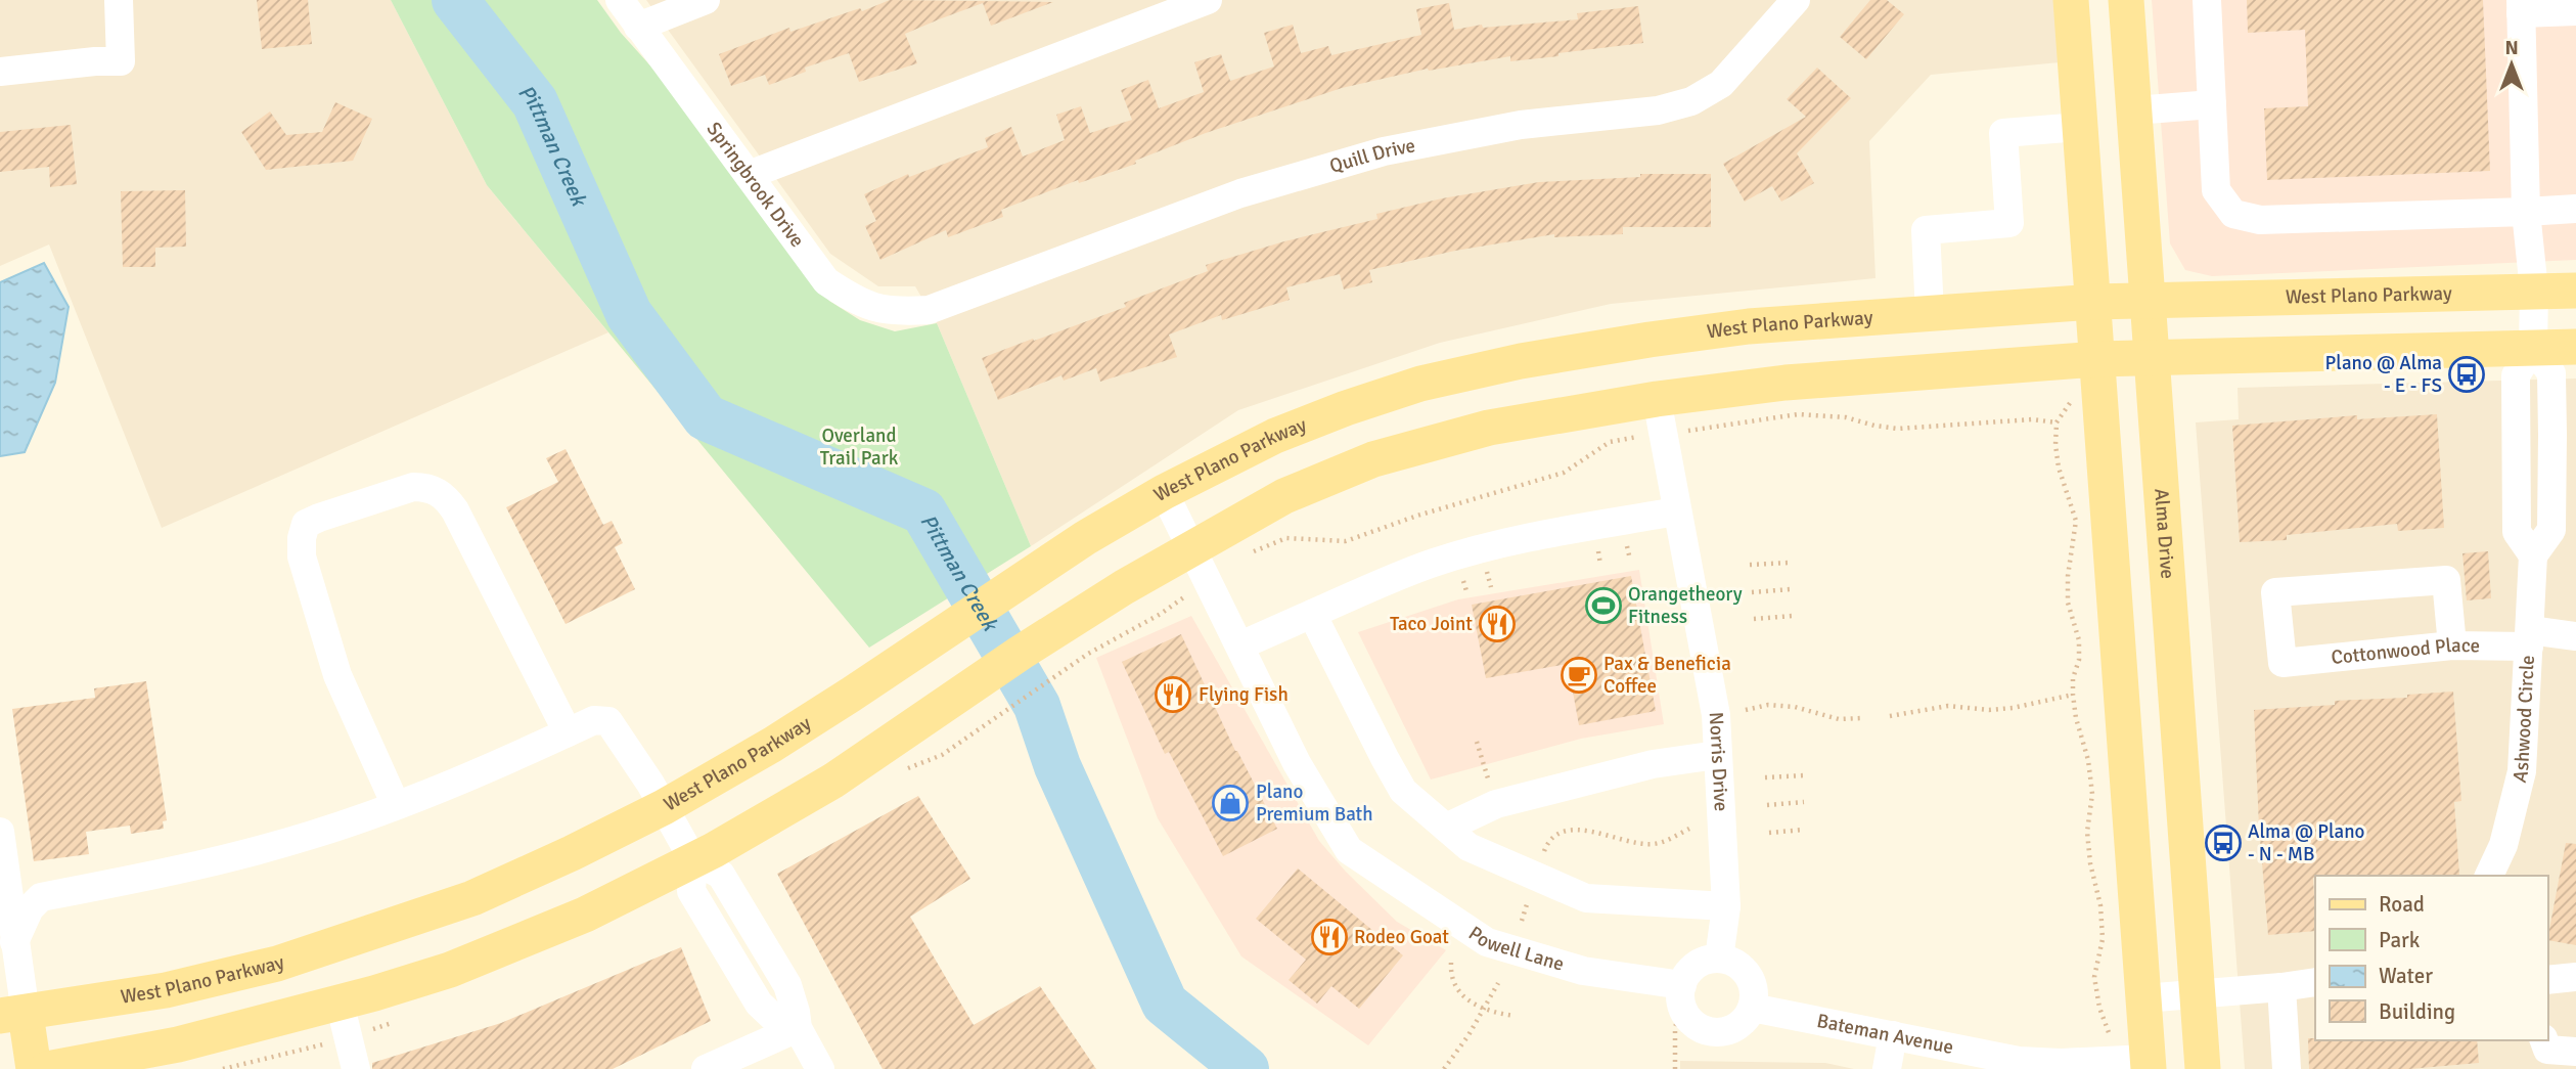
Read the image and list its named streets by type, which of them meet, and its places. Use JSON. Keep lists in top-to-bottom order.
{
  "streets": {
    "main road": ["West Plano Parkway", "Alma Drive"],
    "street": [
      "Quill Drive",
      "Springbrook Drive",
      "Cottonwood Place",
      "Ashwood Circle",
      "Norris Drive",
      "Powell Lane",
      "Bateman Avenue"
    ]
  },
  "crossings": [
    ["Quill Drive", "Springbrook Drive"],
    ["West Plano Parkway", "Alma Drive"],
    ["West Plano Parkway", "Powell Lane"],
    ["Cottonwood Place", "Ashwood Circle"],
    ["Norris Drive", "Powell Lane"],
    ["Norris Drive", "Bateman Avenue"],
    ["Powell Lane", "Bateman Avenue"]
  ],
  "water": ["Pittman Creek"],
  "parks": ["Overland Trail Park"],
  "places": {
    "bus stop": ["Plano @ Alma - E - FS", "Alma @ Plano - N - MB"],
    "sports": ["Orangetheory Fitness"],
    "restaurant": ["Taco Joint", "Flying Fish", "Rodeo Goat"],
    "cafe": ["Pax & Beneficia Coffee"],
    "shop": ["Plano Premium Bath"]
  },
  "legend": [
    "Road",
    "Park",
    "Water",
    "Building"
  ],
  "north": "top"
}
